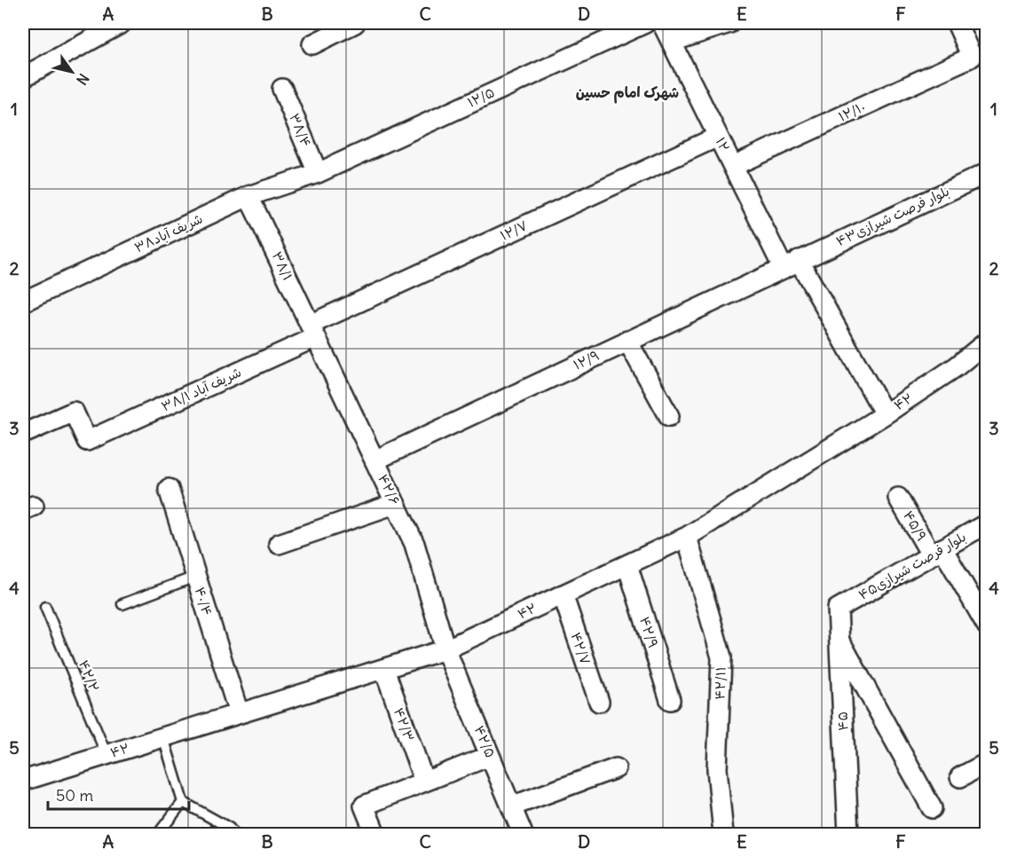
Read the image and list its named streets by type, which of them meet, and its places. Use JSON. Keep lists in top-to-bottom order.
{
  "streets": {
    "street": [
      "۱۲/۵",
      "۱۲/۱۰",
      "۳۸/۴",
      "۱۲",
      "بلوار فرصت شیرازی۴۳",
      "۱۲/۷",
      "شریف آباد۳۸",
      "۳۸/۱",
      "۱۲/۹",
      "۳۸/۱ شریف آباد",
      "۴۲",
      "۴۲/۶",
      "۴۵/۹",
      "بلوار فرصت شیرازی۴۵",
      "۴۰/۴",
      "۴۲/۹",
      "۴۲/۷",
      "۴۲/۱۱",
      "۴۵",
      "۴۲/۳",
      "۴۲/۵"
    ],
    "lane": ["۴۲/۲"]
  },
  "crossings": [
    ["۱۲/۵", "۳۸/۴"],
    ["۱۲/۵", "شریف آباد۳۸"],
    ["۱۲/۱۰", "۱۲"],
    ["۳۸/۴", "شریف آباد۳۸"],
    ["۱۲", "بلوار فرصت شیرازی۴۳"],
    ["۱۲", "۱۲/۷"],
    ["۱۲", "۱۲/۹"],
    ["۱۲", "۴۲"],
    ["بلوار فرصت شیرازی۴۳", "۱۲/۹"],
    ["۱۲/۷", "۳۸/۱"],
    ["۱۲/۷", "۳۸/۱ شریف آباد"],
    ["۱۲/۷", "۴۲/۶"],
    ["شریف آباد۳۸", "۳۸/۱"],
    ["۳۸/۱", "۳۸/۱ شریف آباد"],
    ["۳۸/۱", "۴۲/۶"],
    ["۱۲/۹", "۴۲/۶"],
    ["۳۸/۱ شریف آباد", "۴۲/۶"],
    ["۴۲", "۴۲/۶"],
    ["۴۲", "۴۰/۴"],
    ["۴۲", "۴۲/۹"],
    ["۴۲", "۴۲/۷"],
    ["۴۲", "۴۲/۲"],
    ["۴۲", "۴۲/۱۱"],
    ["۴۲", "۴۲/۳"],
    ["۴۲", "۴۲/۵"],
    ["۴۲/۶", "۴۲/۵"],
    ["۴۵/۹", "بلوار فرصت شیرازی۴۵"],
    ["بلوار فرصت شیرازی۴۵", "۴۵"]
  ],
  "districts": ["شهرک امام حسین"],
  "scale_bar": "50 m",
  "north": "bottom right",
  "grid": {
    "columns": [
      "A",
      "B",
      "C",
      "D",
      "E",
      "F"
    ],
    "rows": [
      "1",
      "2",
      "3",
      "4",
      "5"
    ]
  }
}
